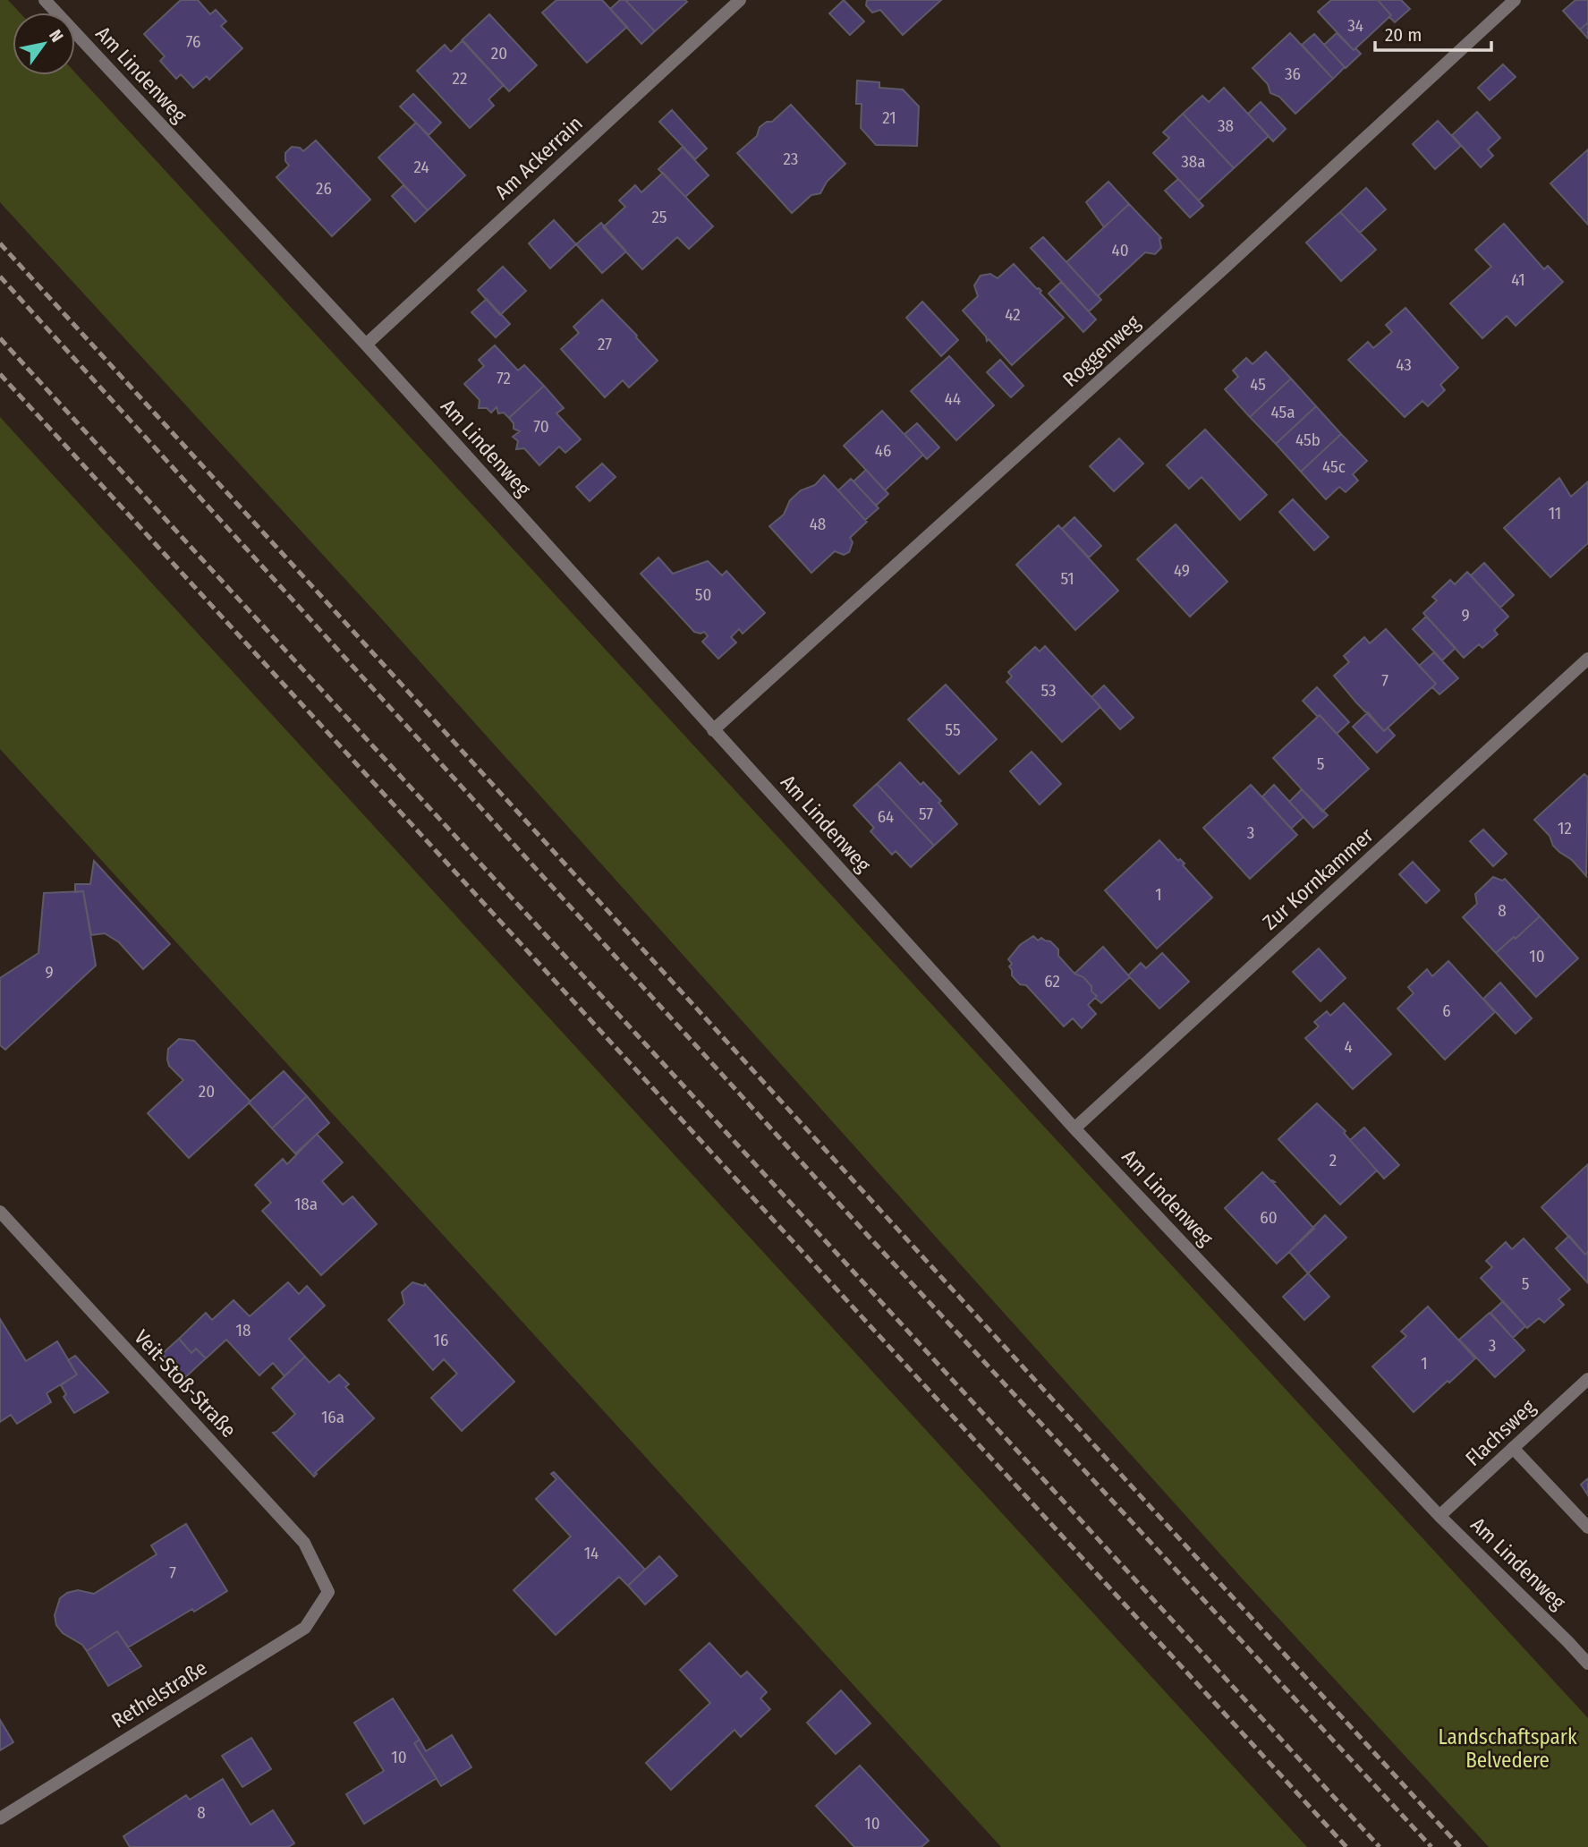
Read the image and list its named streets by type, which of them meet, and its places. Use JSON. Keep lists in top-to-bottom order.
{
  "streets": {
    "street": [
      "Am Lindenweg",
      "Am Ackerrain",
      "Roggenweg",
      "Zur Kornkammer",
      "Veit-Stoß-Straße",
      "Flachsweg",
      "Rethelstraße"
    ]
  },
  "crossings": [
    ["Am Lindenweg", "Am Ackerrain"],
    ["Am Lindenweg", "Roggenweg"],
    ["Am Lindenweg", "Zur Kornkammer"],
    ["Am Lindenweg", "Flachsweg"],
    ["Veit-Stoß-Straße", "Rethelstraße"]
  ],
  "parks": ["Landschaftspark Belvedere"],
  "house_numbers": [
    "34",
    "76",
    "20",
    "36",
    "22",
    "21",
    "38",
    "23",
    "38a",
    "24",
    "26",
    "25",
    "40",
    "41",
    "42",
    "27",
    "43",
    "72",
    "45",
    "44",
    "45a",
    "70",
    "45b",
    "46",
    "45c",
    "11",
    "48",
    "49",
    "51",
    "50",
    "9",
    "7",
    "53",
    "55",
    "5",
    "57",
    "64",
    "12",
    "3",
    "1",
    "8",
    "10",
    "9",
    "62",
    "6",
    "4",
    "20",
    "2",
    "18a",
    "60",
    "5",
    "18",
    "16",
    "3",
    "1",
    "16a",
    "14",
    "7",
    "10",
    "8",
    "10"
  ],
  "scale_bar": "20 m",
  "north": "top right"
}
